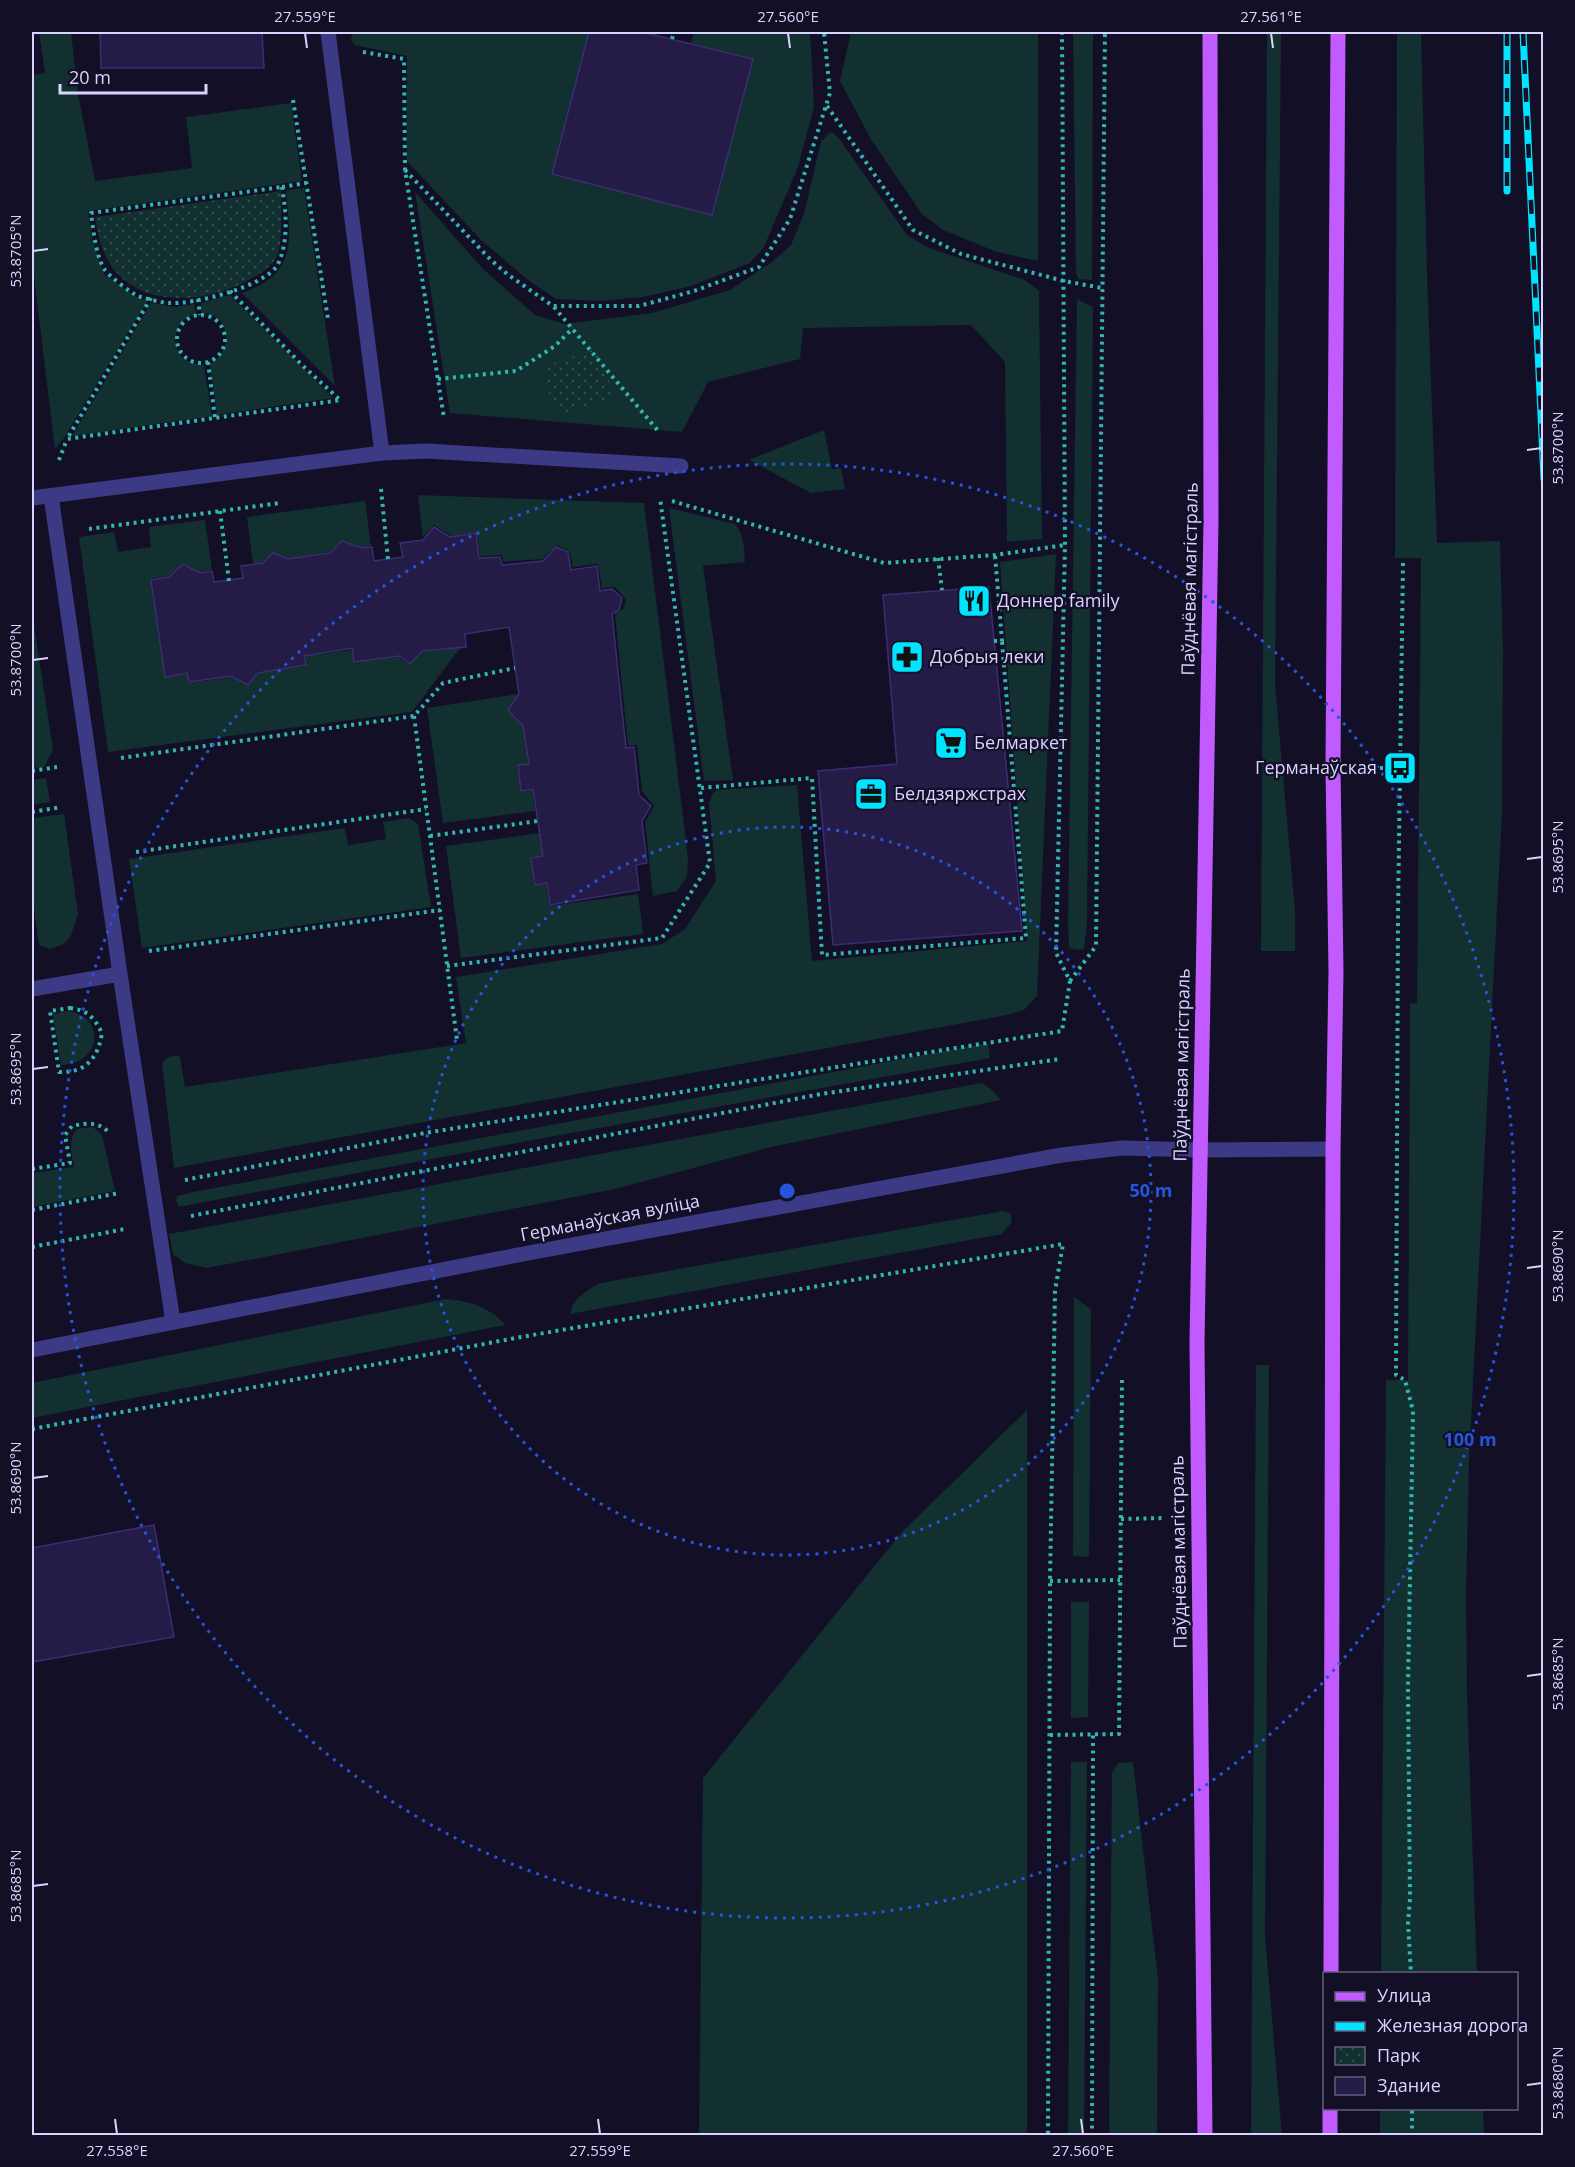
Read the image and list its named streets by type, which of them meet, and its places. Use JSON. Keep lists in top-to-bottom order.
{
  "streets": {
    "main road": ["Паўднёвая магістраль"],
    "street": ["Германаўская вуліца"]
  },
  "crossings": [
    ["Паўднёвая магістраль", "Германаўская вуліца"]
  ],
  "places": {
    "restaurant": ["Доннер family"],
    "pharmacy": ["Добрыя леки"],
    "supermarket": ["Белмаркет"],
    "bus stop": ["Германаўская"],
    "office": ["Белдзяржстрах"]
  },
  "legend": [
    "Улица",
    "Железная дорога",
    "Парк",
    "Здание"
  ],
  "scale_bar": "20 m",
  "coordinates": [
    "27.559°E",
    "27.560°E",
    "27.561°E",
    "53.8705°N",
    "53.8700°N",
    "53.8695°N",
    "53.8690°N",
    "53.8685°N",
    "53.8680°N",
    "27.558°E"
  ],
  "rings": ["50 m", "100 m"]
}
